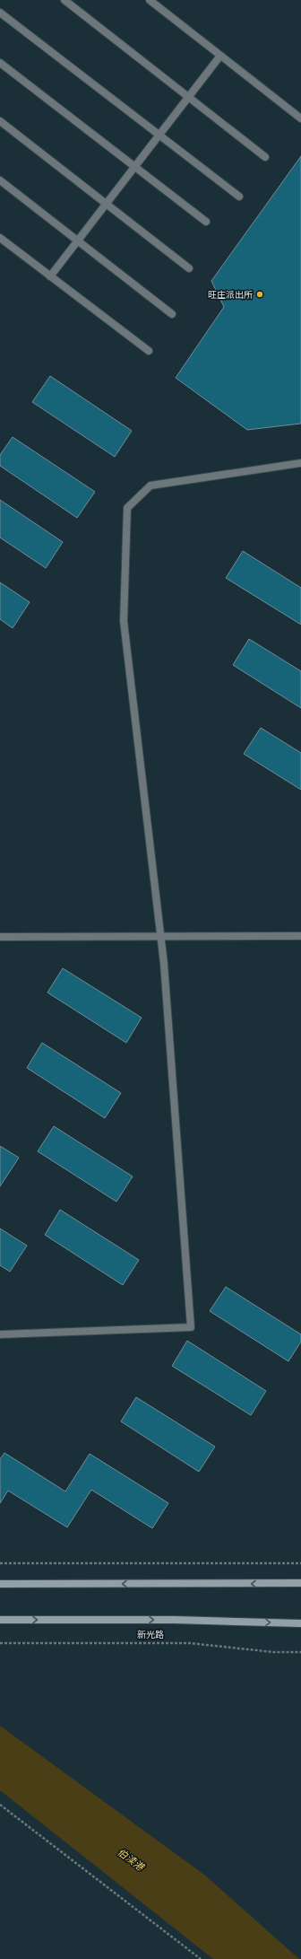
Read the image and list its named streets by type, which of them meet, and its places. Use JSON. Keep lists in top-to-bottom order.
{
  "streets": {
    "main road": ["新光路"]
  },
  "water": ["伯渎港"],
  "places": ["旺庄派出所"]
}
